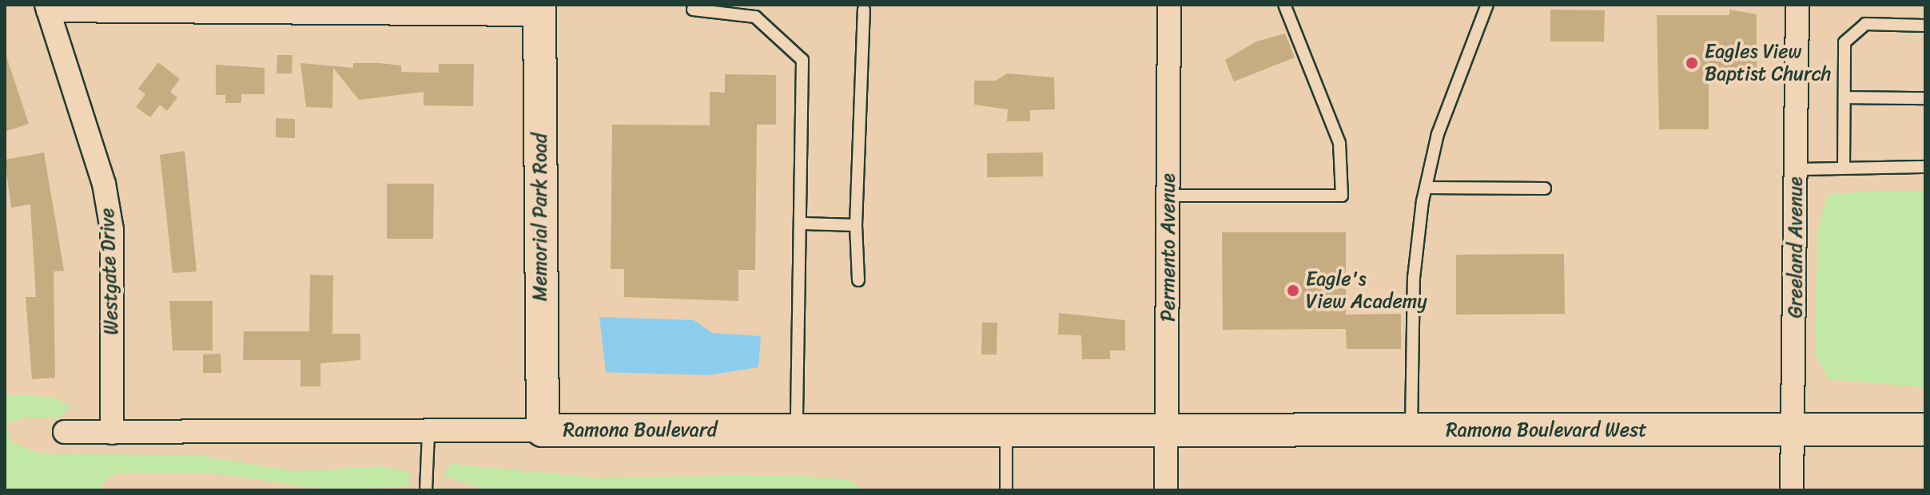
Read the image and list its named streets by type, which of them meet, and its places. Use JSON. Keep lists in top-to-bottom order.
{
  "streets": {
    "street": [
      "Memorial Park Road",
      "Permento Avenue",
      "Greeland Avenue",
      "Westgate Drive",
      "Ramona Boulevard",
      "Ramona Boulevard West"
    ]
  },
  "crossings": [
    ["Memorial Park Road", "Ramona Boulevard"],
    ["Permento Avenue", "Ramona Boulevard"],
    ["Permento Avenue", "Ramona Boulevard West"],
    ["Greeland Avenue", "Ramona Boulevard West"],
    ["Westgate Drive", "Ramona Boulevard"],
    ["Ramona Boulevard", "Ramona Boulevard West"]
  ],
  "places": ["Eagles View Baptist Church", "Eagle's View Academy"]
}
